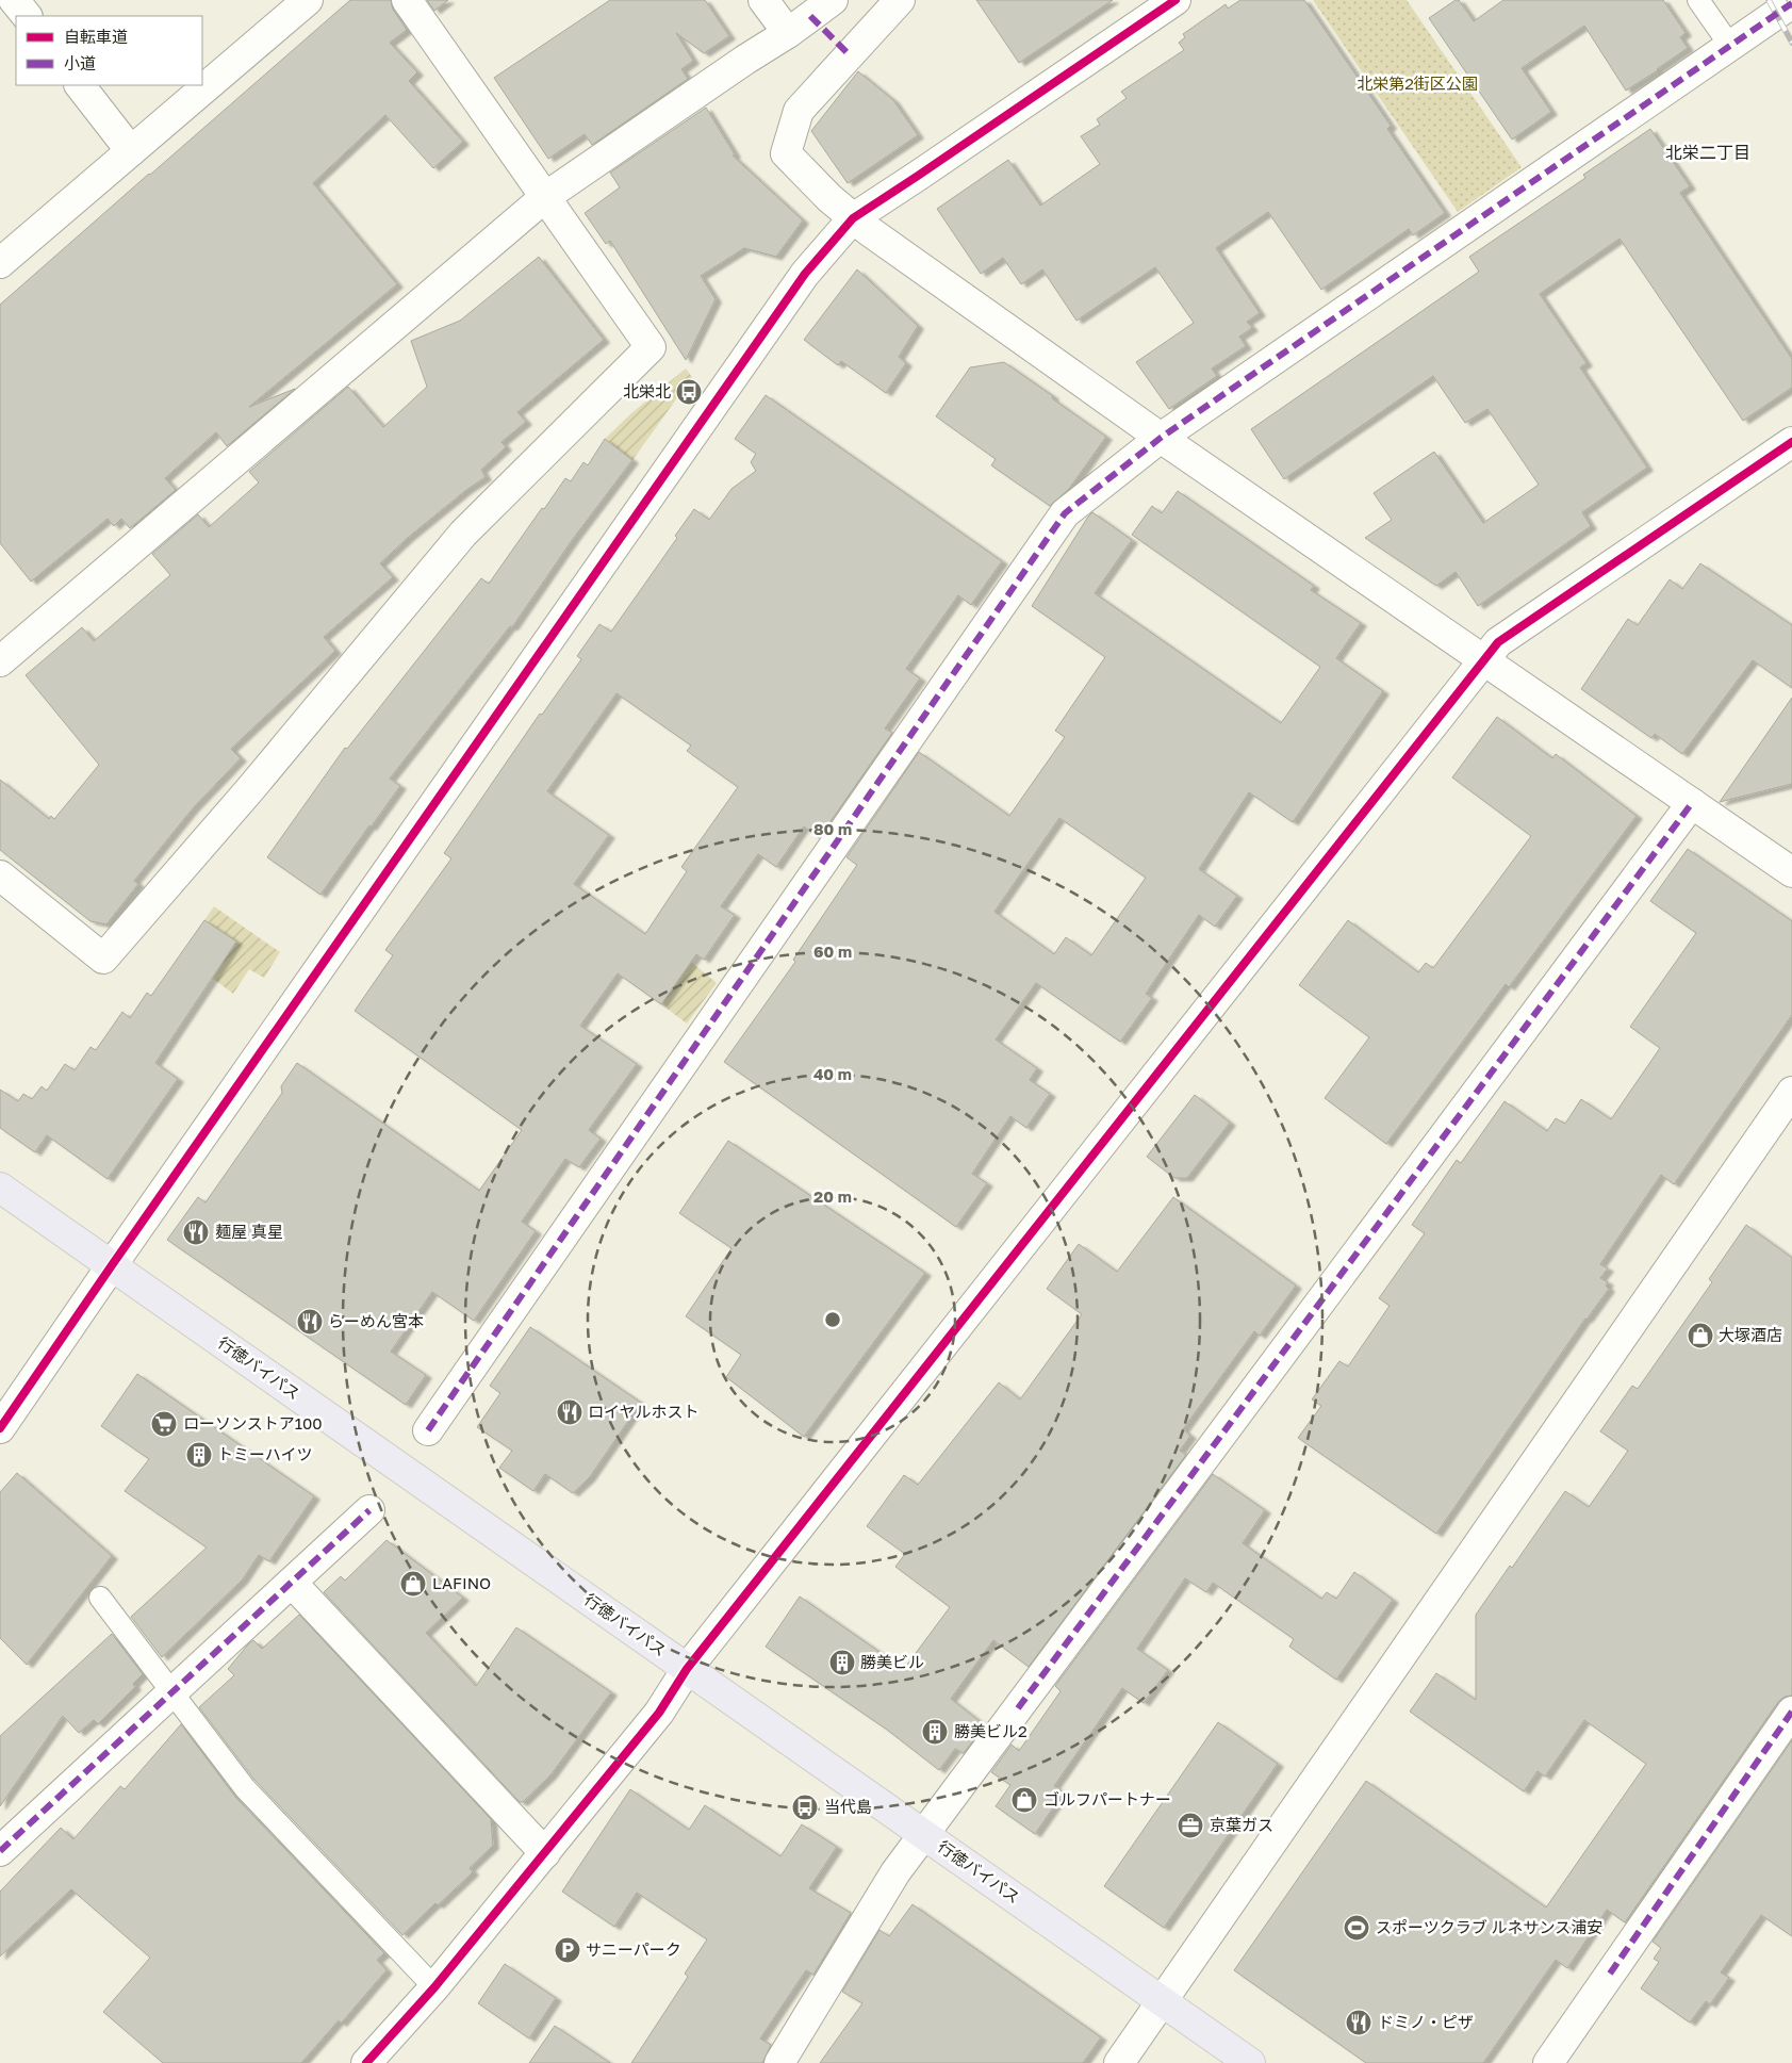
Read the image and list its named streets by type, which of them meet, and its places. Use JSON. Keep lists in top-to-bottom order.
{
  "streets": {
    "main road": ["行徳バイパス"]
  },
  "districts": ["北栄二丁目"],
  "parks": ["北栄第2街区公園"],
  "places": {
    "bus stop": ["北栄北", "当代島"],
    "restaurant": [
      "麺屋 真星",
      "らーめん宮本",
      "ロイヤルホスト",
      "ドミノ・ピザ"
    ],
    "shop": ["大塚酒店", "LAFINO", "ゴルフパートナー"],
    "supermarket": ["ローソンストア100"],
    "building": ["トミーハイツ", "勝美ビル", "勝美ビル2"],
    "office": ["京葉ガス"],
    "sports": ["スポーツクラブ ルネサンス浦安"],
    "parking": ["サニーパーク"]
  },
  "legend": ["自転車道", "小道"],
  "rings": [
    "80 m",
    "60 m",
    "40 m",
    "20 m"
  ]
}
